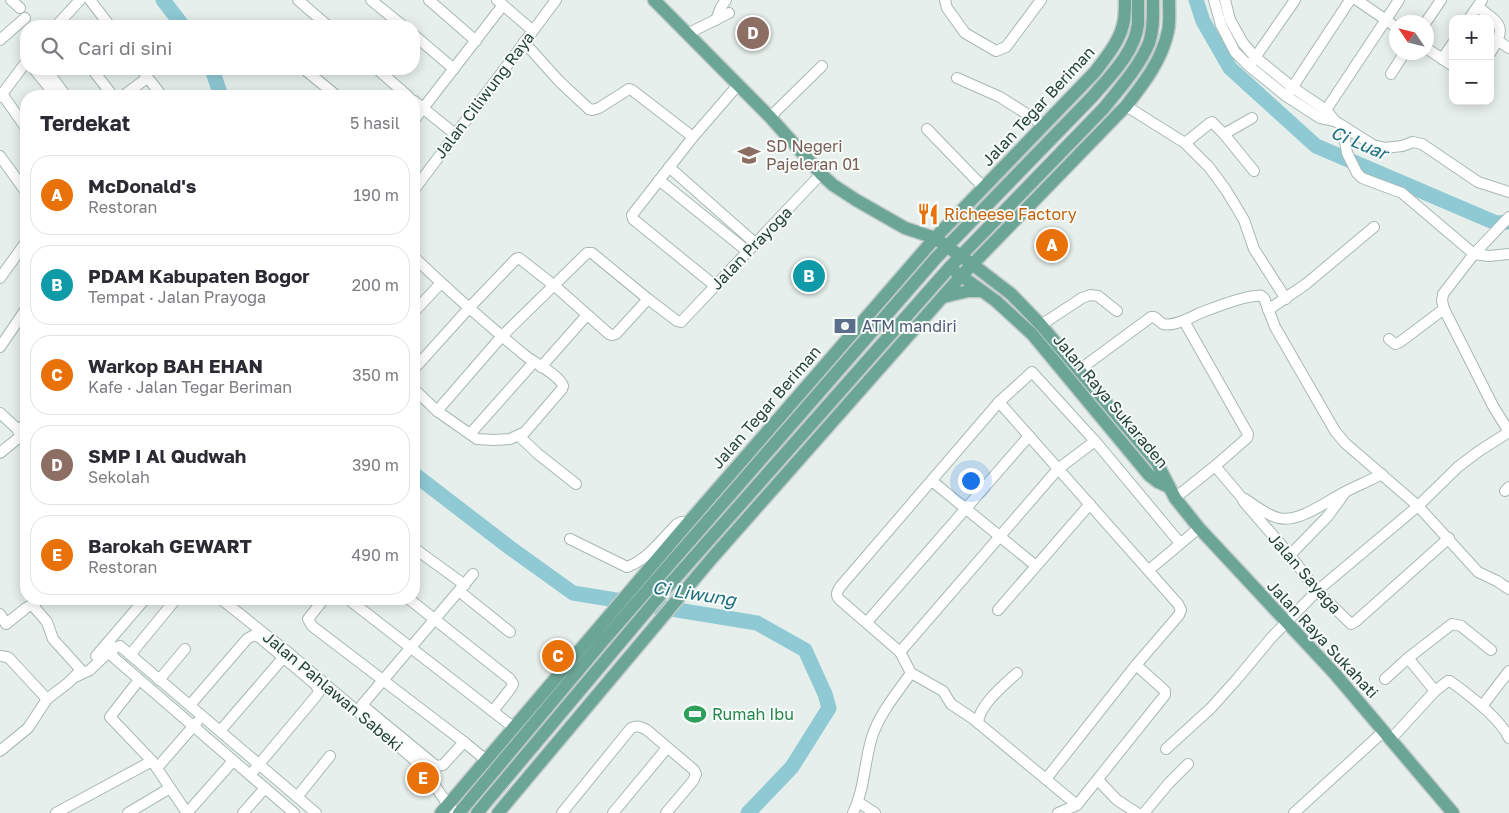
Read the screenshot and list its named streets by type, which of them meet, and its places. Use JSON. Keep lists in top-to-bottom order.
{
  "streets": {
    "main road": ["Jalan Tegar Beriman", "Jalan Raya Sukaraden", "Jalan Raya Sukahati"],
    "street": [
      "Jalan Ciliwung Raya",
      "Jalan Prayoga",
      "Jalan Sayaga",
      "Jalan Pahlawan Sabeki"
    ]
  },
  "crossings": [
    ["Jalan Tegar Beriman", "Jalan Raya Sukaraden"],
    ["Jalan Tegar Beriman", "Jalan Pahlawan Sabeki"],
    ["Jalan Raya Sukaraden", "Jalan Raya Sukahati"]
  ],
  "water": ["Ci Luar", "Ci Liwung"],
  "places": {
    "school or university": ["SD Negeri Pajeleran 01"],
    "restaurant": ["Richeese Factory"],
    "bank": ["ATM mandiri"],
    "sports": ["Rumah Ibu"]
  },
  "north": "top left",
  "page": {
    "map_buttons": ["+", "−"],
    "pins": [
      "D",
      "A",
      "B",
      "C",
      "E"
    ],
    "search": "Cari di sini",
    "heading": ["Terdekat", "5 hasil"],
    "list": [
      {
        "mark": "A",
        "name": "McDonald's",
        "note": "Restoran",
        "value": "190 m"
      },
      {
        "mark": "B",
        "name": "PDAM Kabupaten Bogor",
        "note": "Tempat · Jalan Prayoga",
        "value": "200 m"
      },
      {
        "mark": "C",
        "name": "Warkop BAH EHAN",
        "note": "Kafe · Jalan Tegar Beriman",
        "value": "350 m"
      },
      {
        "mark": "D",
        "name": "SMP I Al Qudwah",
        "note": "Sekolah",
        "value": "390 m"
      },
      {
        "mark": "E",
        "name": "Barokah GEWART",
        "note": "Restoran",
        "value": "490 m"
      }
    ]
  }
}
